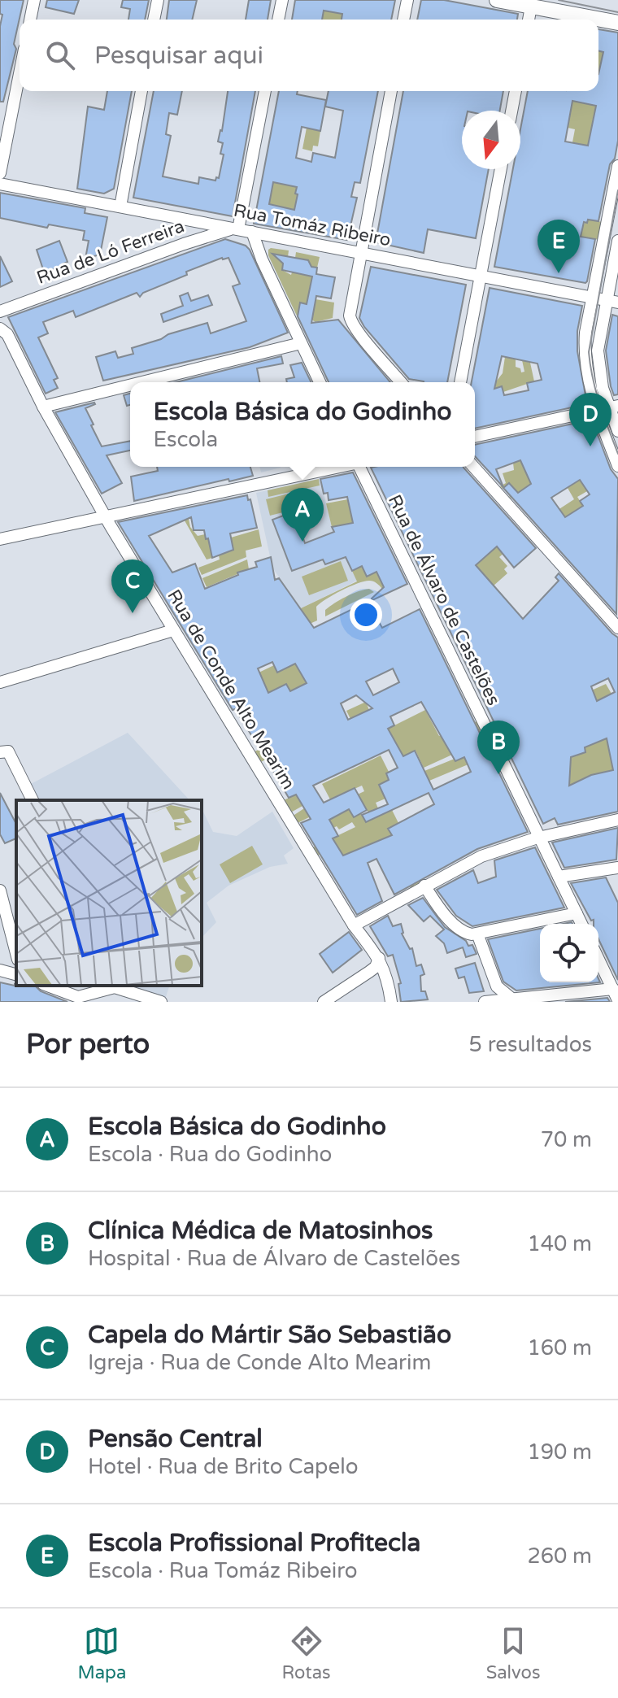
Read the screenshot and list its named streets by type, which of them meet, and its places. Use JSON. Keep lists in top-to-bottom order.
{
  "streets": {
    "street": [
      "Rua Tomáz Ribeiro",
      "Rua de Ló Ferreira",
      "Rua de Álvaro de Castelões",
      "Rua de Conde Alto Mearim"
    ]
  },
  "crossings": [
    ["Rua Tomáz Ribeiro", "Rua de Ló Ferreira"]
  ],
  "north": "bottom",
  "page": {
    "search": "Pesquisar aqui",
    "pins": [
      "E",
      "D",
      "A",
      "C",
      "B"
    ],
    "popup": ["Escola Básica do Godinho", "Escola"],
    "heading": ["Por perto", "5 resultados"],
    "list": [
      {
        "mark": "A",
        "name": "Escola Básica do Godinho",
        "note": "Escola · Rua do Godinho",
        "value": "70 m"
      },
      {
        "mark": "B",
        "name": "Clínica Médica de Matosinhos",
        "note": "Hospital · Rua de Álvaro de Castelões",
        "value": "140 m"
      },
      {
        "mark": "C",
        "name": "Capela do Mártir São Sebastião",
        "note": "Igreja · Rua de Conde Alto Mearim",
        "value": "160 m"
      },
      {
        "mark": "D",
        "name": "Pensão Central",
        "note": "Hotel · Rua de Brito Capelo",
        "value": "190 m"
      },
      {
        "mark": "E",
        "name": "Escola Profissional Profitecla",
        "note": "Escola · Rua Tomáz Ribeiro",
        "value": "260 m"
      }
    ],
    "nav": ["Mapa", "Rotas", "Salvos"]
  }
}
